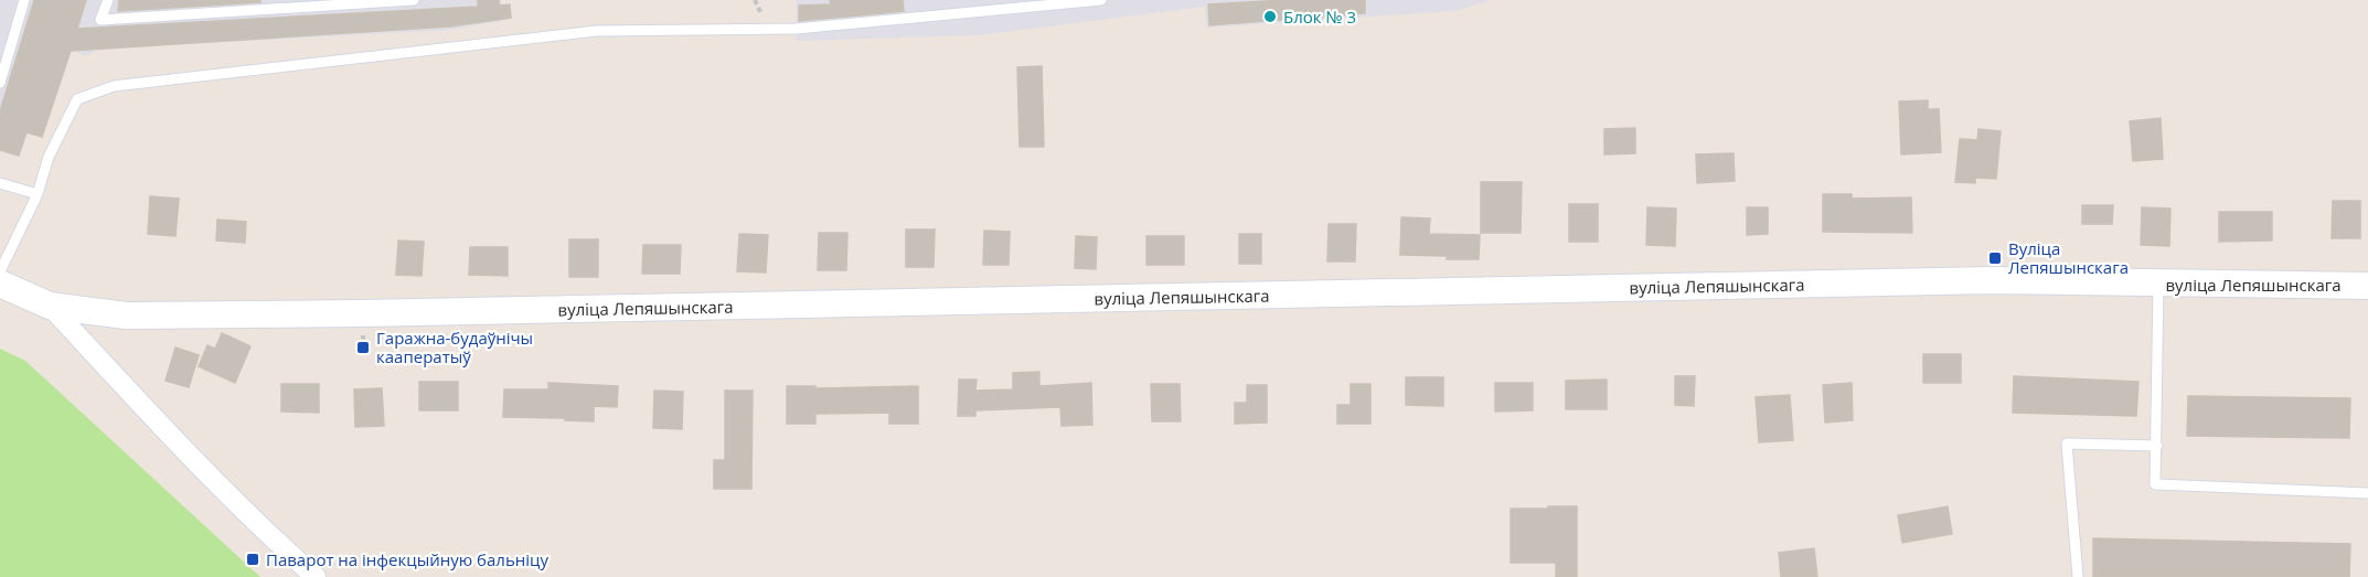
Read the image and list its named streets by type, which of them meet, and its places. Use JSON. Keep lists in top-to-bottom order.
{
  "streets": {
    "street": ["вуліца Лепяшынскага"]
  },
  "places": {
    "other": ["Блок № 3"],
    "transit": ["Вуліца Лепяшынскага", "Гаражна-будаўнічы кааператыў", "Паварот на інфекцыйную бальніцу"]
  }
}
